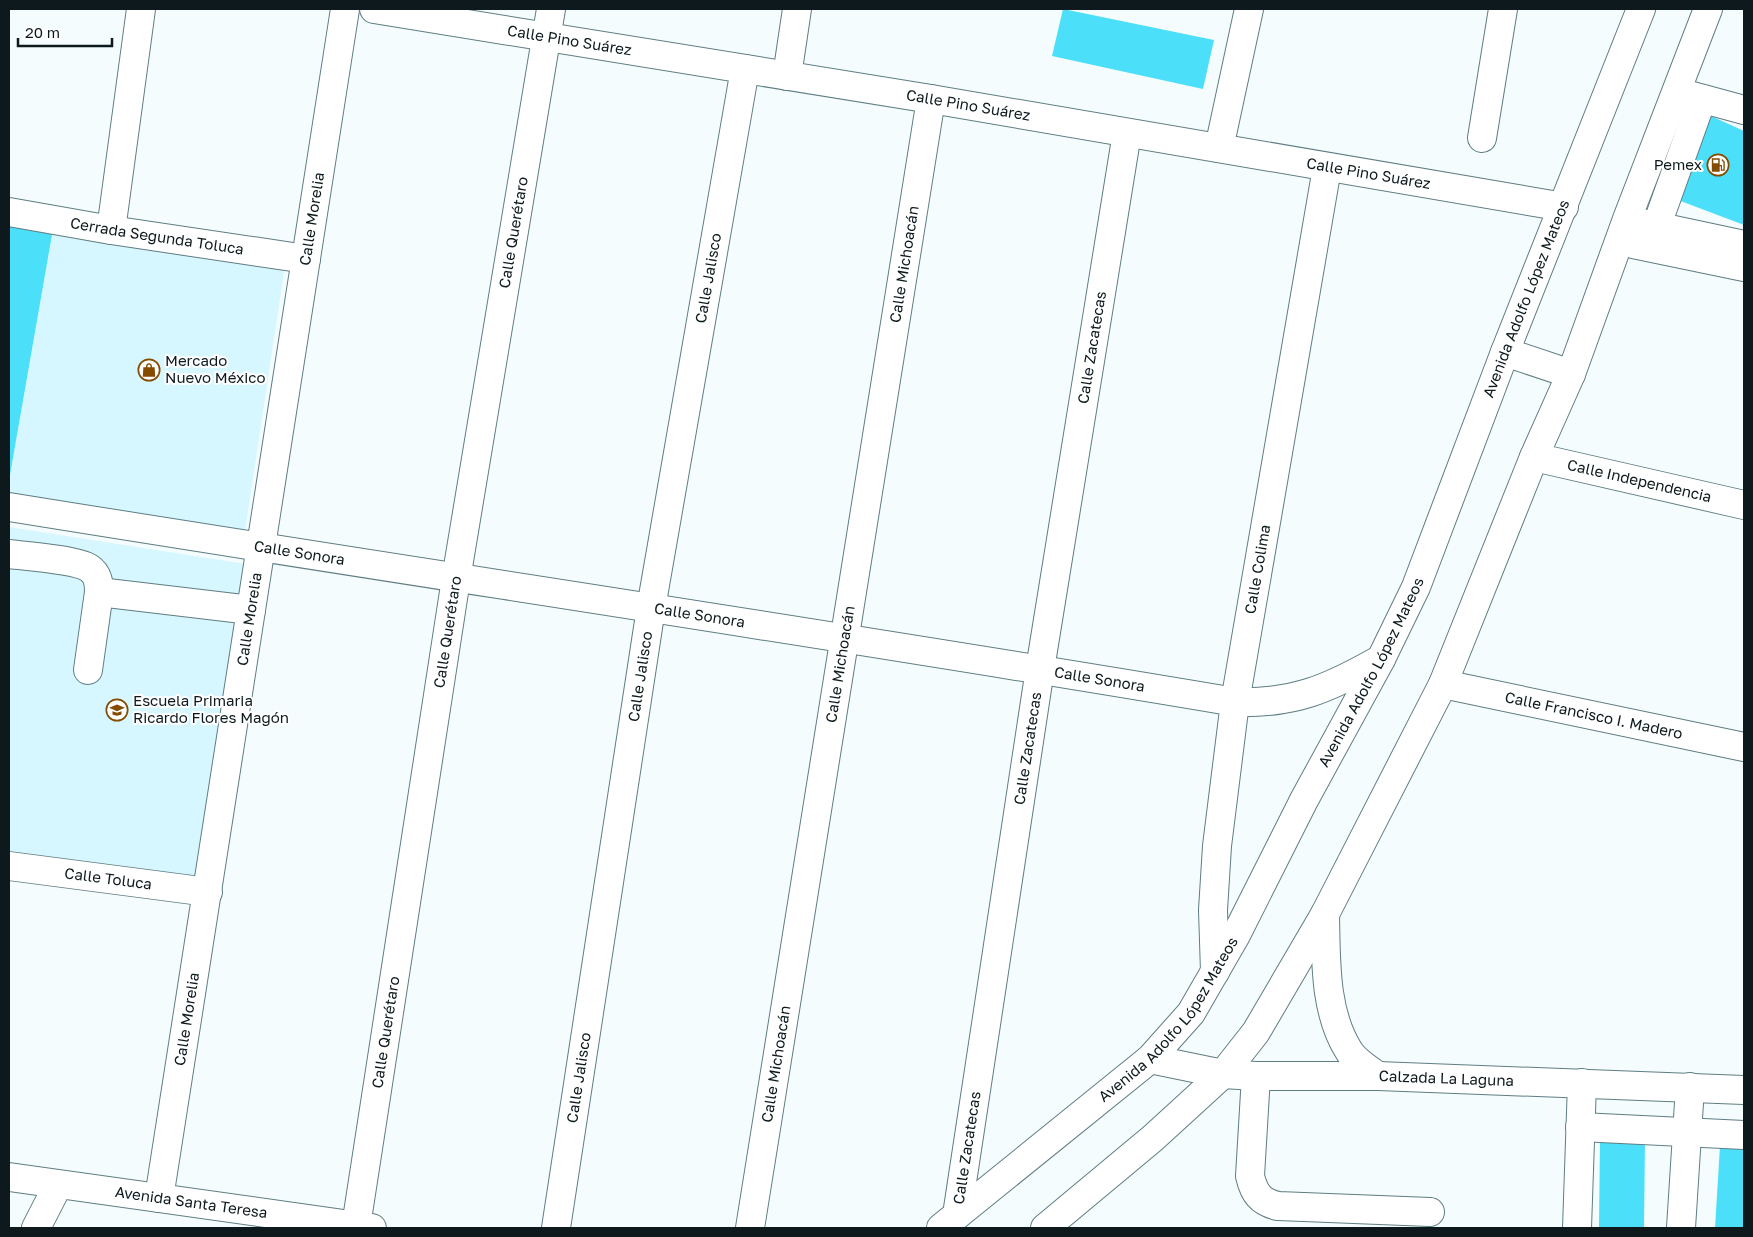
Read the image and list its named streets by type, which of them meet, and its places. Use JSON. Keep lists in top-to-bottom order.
{
  "streets": {
    "street": [
      "Calle Pino Suárez",
      "Calle Morelia",
      "Calle Querétaro",
      "Cerrada Segunda Toluca",
      "Calle Michoacán",
      "Calle Jalisco",
      "Avenida Adolfo López Mateos",
      "Calle Zacatecas",
      "Calle Independencia",
      "Calle Sonora",
      "Calle Colima",
      "Calle Francisco I. Madero",
      "Calle Toluca",
      "Calzada La Laguna",
      "Avenida Santa Teresa"
    ]
  },
  "crossings": [
    ["Calle Pino Suárez", "Calle Querétaro"],
    ["Calle Pino Suárez", "Calle Michoacán"],
    ["Calle Pino Suárez", "Calle Jalisco"],
    ["Calle Pino Suárez", "Avenida Adolfo López Mateos"],
    ["Calle Pino Suárez", "Calle Zacatecas"],
    ["Calle Pino Suárez", "Calle Colima"],
    ["Calle Morelia", "Cerrada Segunda Toluca"],
    ["Calle Morelia", "Calle Sonora"],
    ["Calle Morelia", "Calle Toluca"],
    ["Calle Morelia", "Avenida Santa Teresa"],
    ["Calle Querétaro", "Calle Sonora"],
    ["Calle Querétaro", "Avenida Santa Teresa"],
    ["Calle Michoacán", "Calle Sonora"],
    ["Calle Jalisco", "Calle Sonora"],
    ["Avenida Adolfo López Mateos", "Calle Zacatecas"],
    ["Avenida Adolfo López Mateos", "Calle Sonora"],
    ["Avenida Adolfo López Mateos", "Calle Colima"],
    ["Avenida Adolfo López Mateos", "Calzada La Laguna"],
    ["Calle Zacatecas", "Calle Sonora"],
    ["Calle Sonora", "Calle Colima"]
  ],
  "places": {
    "fuel station": ["Pemex"],
    "shop": ["Mercado Nuevo México"],
    "school or university": ["Escuela Primaria Ricardo Flores Magón"]
  },
  "scale_bar": "20 m"
}
